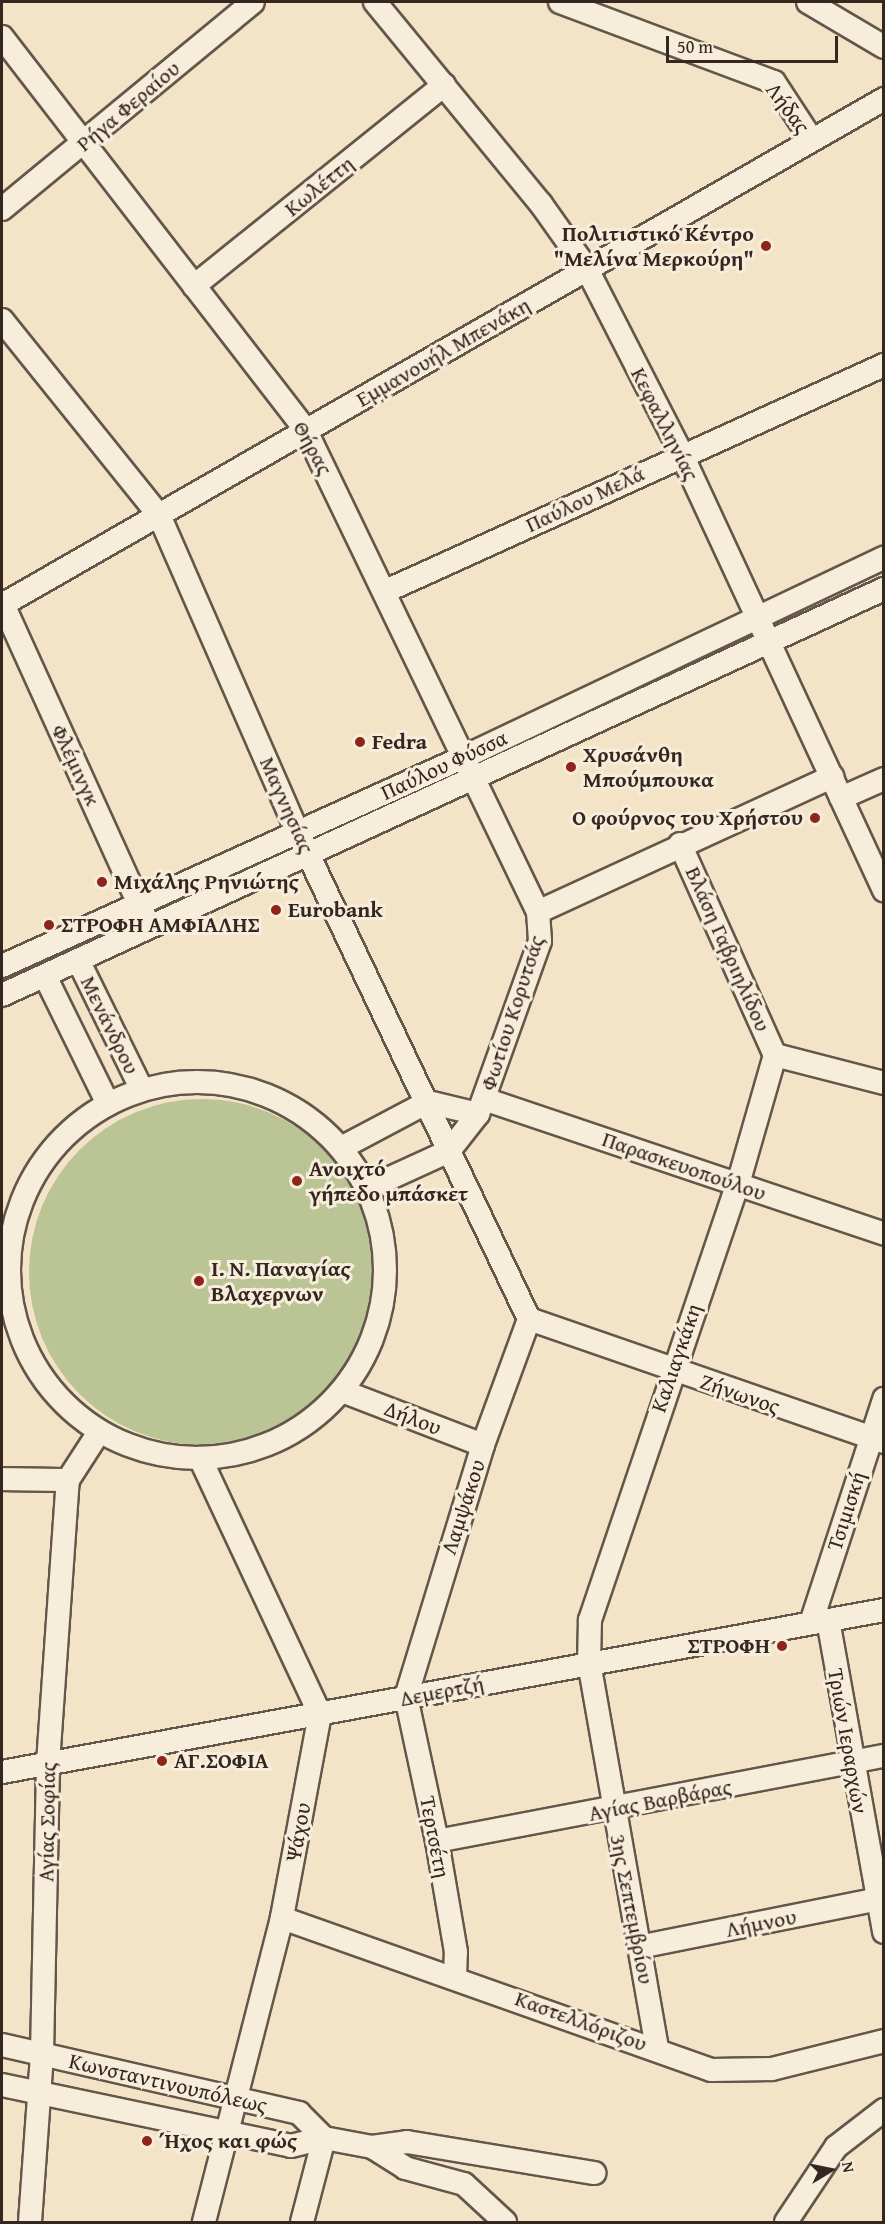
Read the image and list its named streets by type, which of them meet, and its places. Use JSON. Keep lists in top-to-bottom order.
{
  "streets": {
    "street": [
      "Ρήγα Φεραίου",
      "Λήδας",
      "Κωλέττη",
      "Εμμανουήλ Μπενάκη",
      "Κεφαλληνίας",
      "Θήρας",
      "Παύλου Μελά",
      "Φλέμινγκ",
      "Παύλου Φύσσα",
      "Μαγνησίας",
      "Βλάση Γαβριηλίδου",
      "Φωτίου Κορυτσάς",
      "Μενάνδρου",
      "Παρασκευοπούλου",
      "Καλιαγκάκη",
      "Ζήνωνος",
      "Δήλου",
      "Λαμψάκου",
      "Τσιμισκή",
      "Δεμερτζή",
      "Τριών Ιεραρχών",
      "Αγίας Βαρβάρας",
      "Αγίας Σοφίας",
      "Ψάχου",
      "Τερτσέτη",
      "3ης Σεπτεμβρίου",
      "Λήμνου",
      "Καστελλόριζου",
      "Κωνσταντινουπόλεως"
    ]
  },
  "crossings": [
    ["Ρήγα Φεραίου", "Θήρας"],
    ["Λήδας", "Εμμανουήλ Μπενάκη"],
    ["Κωλέττη", "Κεφαλληνίας"],
    ["Κωλέττη", "Θήρας"],
    ["Εμμανουήλ Μπενάκη", "Κεφαλληνίας"],
    ["Εμμανουήλ Μπενάκη", "Θήρας"],
    ["Εμμανουήλ Μπενάκη", "Φλέμινγκ"],
    ["Εμμανουήλ Μπενάκη", "Μαγνησίας"],
    ["Κεφαλληνίας", "Παύλου Μελά"],
    ["Κεφαλληνίας", "Παύλου Φύσσα"],
    ["Θήρας", "Παύλου Μελά"],
    ["Θήρας", "Παύλου Φύσσα"],
    ["Θήρας", "Φωτίου Κορυτσάς"],
    ["Φλέμινγκ", "Παύλου Φύσσα"],
    ["Παύλου Φύσσα", "Μαγνησίας"],
    ["Παύλου Φύσσα", "Μενάνδρου"],
    ["Μαγνησίας", "Φωτίου Κορυτσάς"],
    ["Μαγνησίας", "Ζήνωνος"],
    ["Μαγνησίας", "Λαμψάκου"],
    ["Βλάση Γαβριηλίδου", "Καλιαγκάκη"],
    ["Φωτίου Κορυτσάς", "Παρασκευοπούλου"],
    ["Παρασκευοπούλου", "Καλιαγκάκη"],
    ["Καλιαγκάκη", "Ζήνωνος"],
    ["Καλιαγκάκη", "Δεμερτζή"],
    ["Καλιαγκάκη", "3ης Σεπτεμβρίου"],
    ["Ζήνωνος", "Λαμψάκου"],
    ["Ζήνωνος", "Τσιμισκή"],
    ["Δήλου", "Λαμψάκου"],
    ["Λαμψάκου", "Δεμερτζή"],
    ["Λαμψάκου", "Τερτσέτη"],
    ["Τσιμισκή", "Δεμερτζή"],
    ["Τσιμισκή", "Τριών Ιεραρχών"],
    ["Δεμερτζή", "Τριών Ιεραρχών"],
    ["Δεμερτζή", "Αγίας Σοφίας"],
    ["Δεμερτζή", "Ψάχου"],
    ["Δεμερτζή", "Τερτσέτη"],
    ["Δεμερτζή", "3ης Σεπτεμβρίου"],
    ["Τριών Ιεραρχών", "Αγίας Βαρβάρας"],
    ["Τριών Ιεραρχών", "Λήμνου"],
    ["Αγίας Βαρβάρας", "Τερτσέτη"],
    ["Αγίας Βαρβάρας", "3ης Σεπτεμβρίου"],
    ["Αγίας Σοφίας", "Κωνσταντινουπόλεως"],
    ["Ψάχου", "Καστελλόριζου"],
    ["Ψάχου", "Κωνσταντινουπόλεως"],
    ["Τερτσέτη", "Καστελλόριζου"],
    ["3ης Σεπτεμβρίου", "Λήμνου"],
    ["3ης Σεπτεμβρίου", "Καστελλόριζου"]
  ],
  "places": [
    "Πολιτιστικό Κέντρο \"Μελίνα Μερκούρη\"",
    "Fedra",
    "Χρυσάνθη Μπούμπουκα",
    "Ο φούρνος του Χρήστου",
    "Μιχάλης Ρηνιώτης",
    "Eurobank",
    "ΣΤΡΟΦΗ ΑΜΦΙΑΛΗΣ",
    "Ανοιχτό γήπεδο μπάσκετ",
    "Ι. Ν. Παναγίας Βλαχερνων",
    "ΣΤΡΟΦΗ",
    "ΑΓ.ΣΟΦΙΑ",
    "Ήχος και φώς"
  ],
  "scale_bar": "50 m",
  "north": "right"
}
